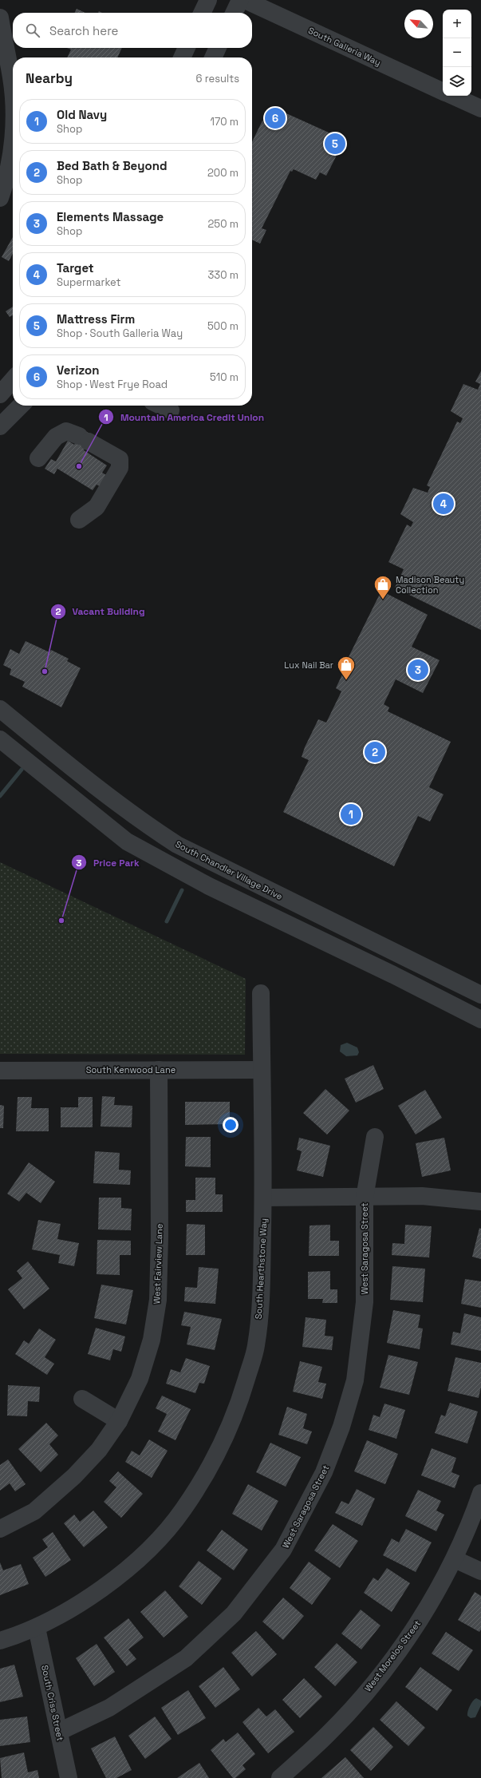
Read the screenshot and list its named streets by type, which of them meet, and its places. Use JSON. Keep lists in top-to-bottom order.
{
  "streets": {
    "street": [
      "South Galleria Way",
      "South Chandler Village Drive",
      "South Kenwood Lane",
      "West Saragosa Street",
      "West Fairview Lane",
      "South Hearthstone Way",
      "West Morelos Street",
      "South Criss Street"
    ]
  },
  "crossings": [
    ["South Kenwood Lane", "West Fairview Lane"],
    ["South Kenwood Lane", "South Hearthstone Way"],
    ["West Saragosa Street", "South Criss Street"],
    ["South Hearthstone Way", "South Criss Street"]
  ],
  "places": {
    "other": ["Mountain America Credit Union", "Vacant Building", "Price Park"],
    "shop": ["Madison Beauty Collection", "Lux Nail Bar"]
  },
  "north": "top left",
  "page": {
    "map_buttons": ["+", "−"],
    "search": "Search here",
    "heading": ["Nearby", "6 results"],
    "list": [
      {
        "mark": "1",
        "name": "Old Navy",
        "note": "Shop",
        "value": "170 m"
      },
      {
        "mark": "2",
        "name": "Bed Bath & Beyond",
        "note": "Shop",
        "value": "200 m"
      },
      {
        "mark": "3",
        "name": "Elements Massage",
        "note": "Shop",
        "value": "250 m"
      },
      {
        "mark": "4",
        "name": "Target",
        "note": "Supermarket",
        "value": "330 m"
      },
      {
        "mark": "5",
        "name": "Mattress Firm",
        "note": "Shop · South Galleria Way",
        "value": "500 m"
      },
      {
        "mark": "6",
        "name": "Verizon",
        "note": "Shop · West Frye Road",
        "value": "510 m"
      }
    ],
    "pins": [
      "6",
      "5",
      "4",
      "3",
      "2",
      "1"
    ]
  }
}
